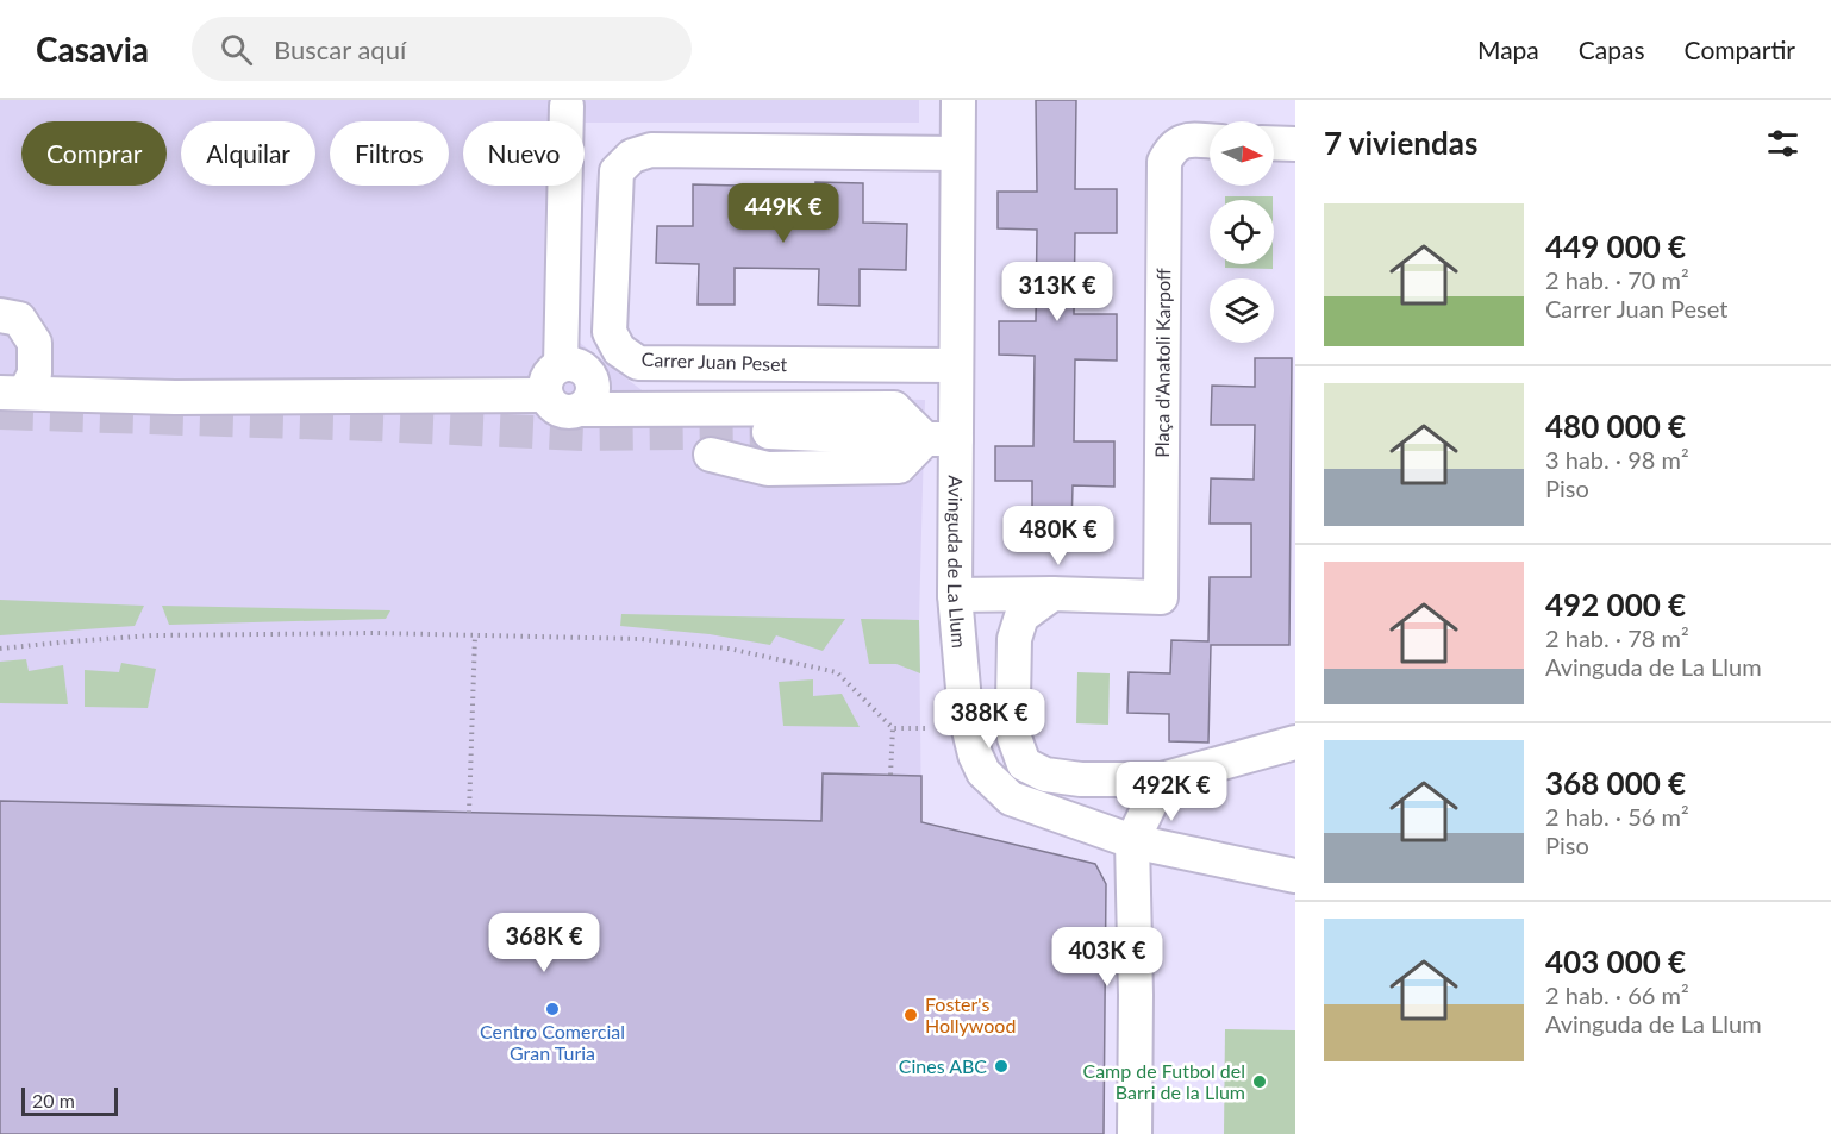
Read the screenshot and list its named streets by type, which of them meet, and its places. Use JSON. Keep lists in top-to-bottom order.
{
  "streets": {
    "street": ["Carrer Juan Peset", "Plaça d'Anatoli Karpoff", "Avinguda de La Llum"]
  },
  "crossings": [
    ["Carrer Juan Peset", "Avinguda de La Llum"]
  ],
  "places": [
    "Centro Comercial Gran Turia",
    "Foster's Hollywood",
    "Cines ABC",
    "Camp de Futbol del Barri de la Llum"
  ],
  "scale_bar": "20 m",
  "north": "right",
  "page": {
    "header": "Casavia",
    "search": "Buscar aquí",
    "nav": ["Mapa", "Capas", "Compartir"],
    "heading": "7 viviendas",
    "chip": [
      "Comprar",
      "Alquilar",
      "Filtros",
      "Nuevo"
    ],
    "price": [
      "449K €",
      "313K €",
      "480K €",
      "388K €",
      "492K €",
      "368K €",
      "403K €"
    ],
    "list": [
      {
        "name": "449 000 €",
        "note": "2 hab. · 70 m² · Carrer Juan Peset"
      },
      {
        "name": "480 000 €",
        "note": "3 hab. · 98 m² · Piso"
      },
      {
        "name": "492 000 €",
        "note": "2 hab. · 78 m² · Avinguda de La Llum"
      },
      {
        "name": "368 000 €",
        "note": "2 hab. · 56 m² · Piso"
      },
      {
        "name": "403 000 €",
        "note": "2 hab. · 66 m² · Avinguda de La Llum"
      }
    ],
    "scale": "20 m"
  }
}
